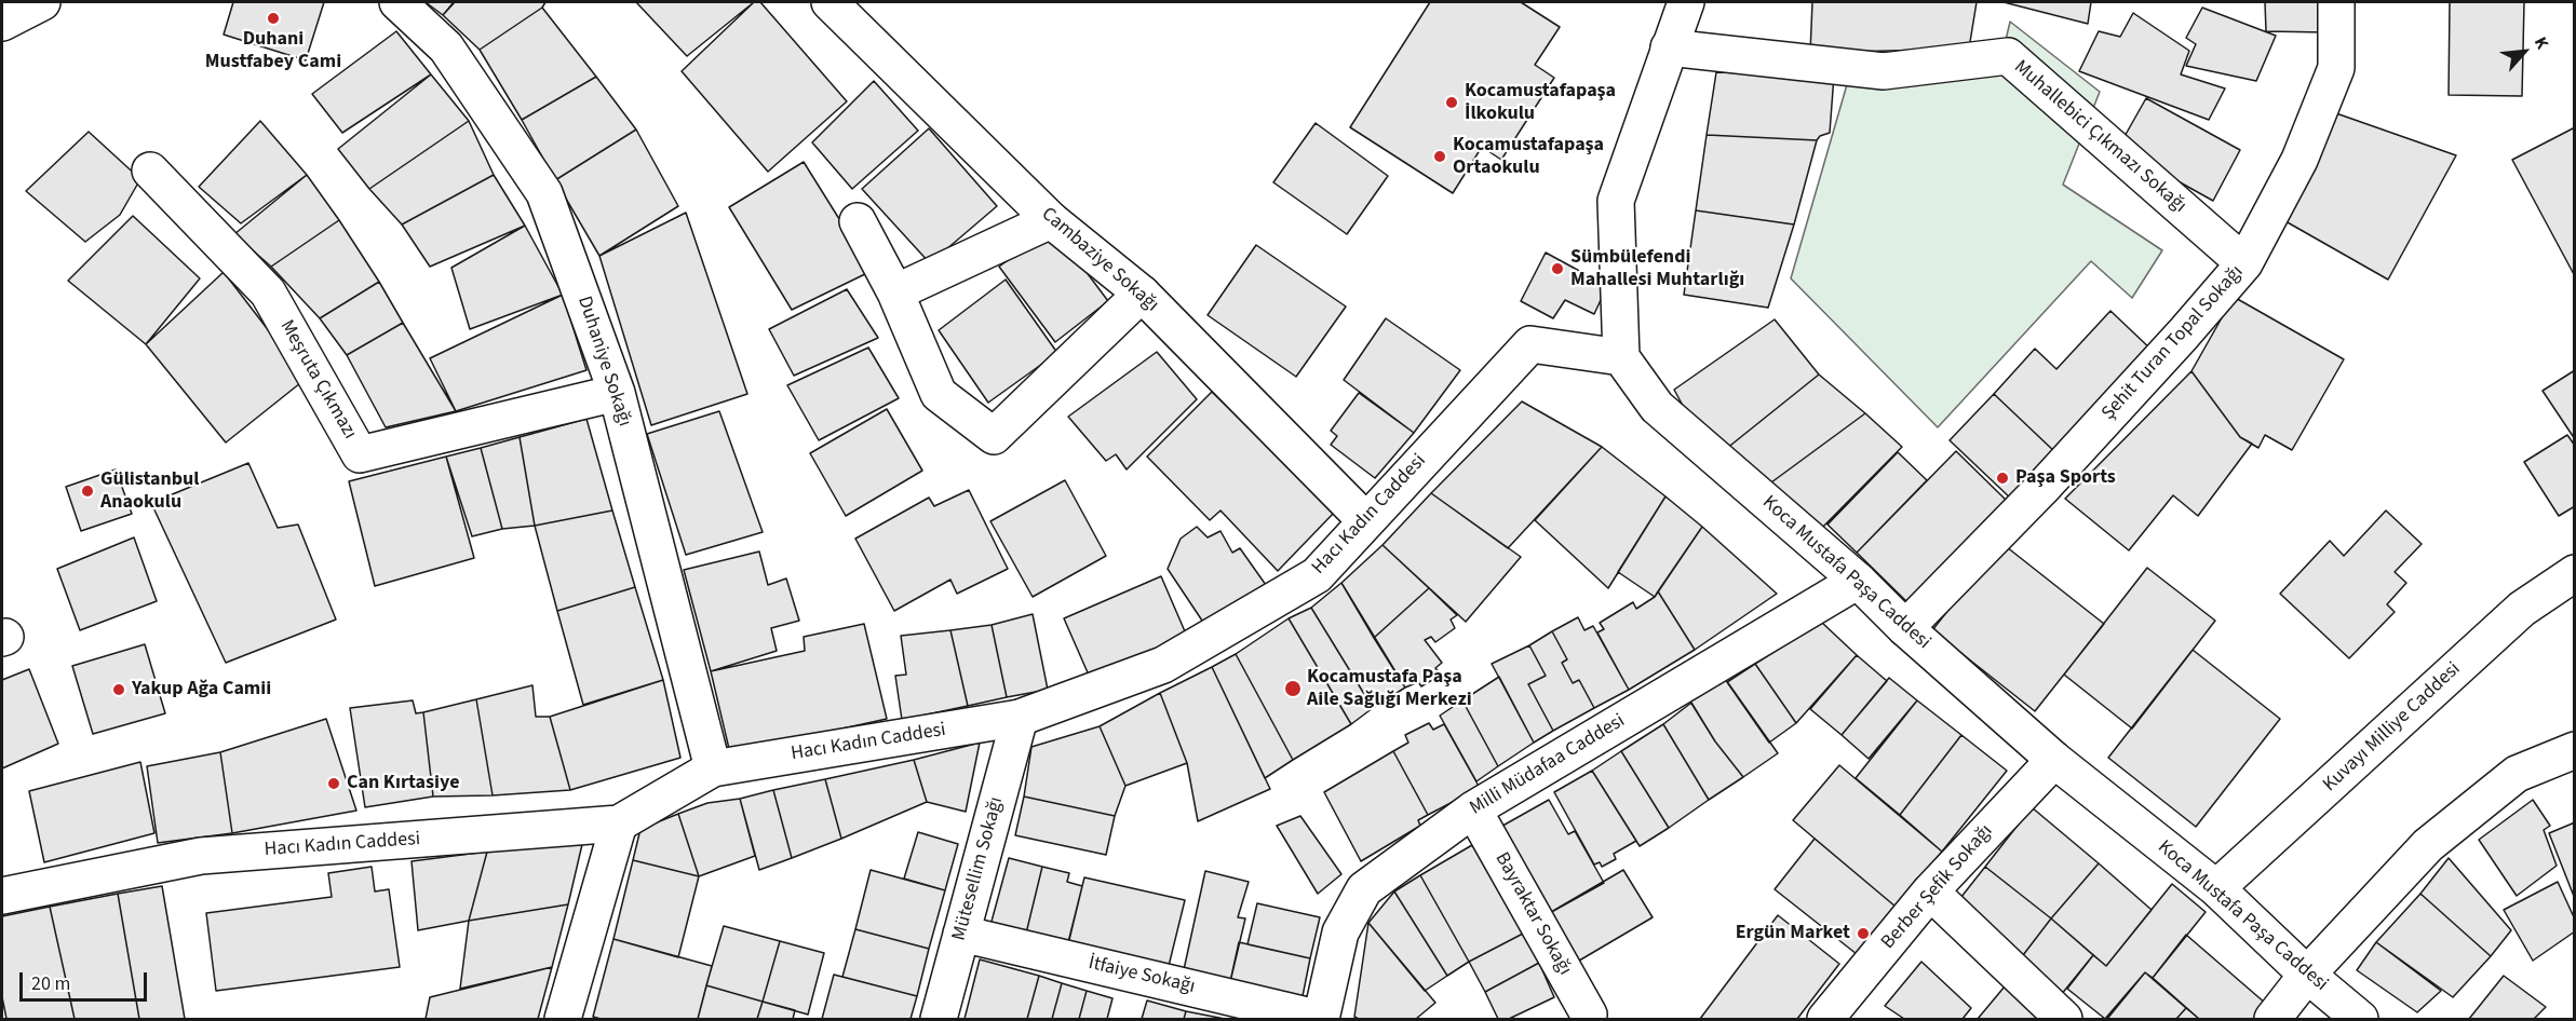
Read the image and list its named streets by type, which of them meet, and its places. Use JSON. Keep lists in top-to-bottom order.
{
  "streets": {
    "street": [
      "Muhallebici Çıkmazı Sokağı",
      "Cambaziye Sokağı",
      "Şehit Turan Topal Sokağı",
      "Duhaniye Sokağı",
      "Meşruta Çıkmazı",
      "Hacı Kadın Caddesi",
      "Koca Mustafa Paşa Caddesi",
      "Kuvayı Milliye Caddesi",
      "Milli Müdafaa Caddesi",
      "Mütesellim Sokağı",
      "Berber Şefik Sokağı",
      "Bayraktar Sokağı",
      "İtfaiye Sokağı"
    ]
  },
  "crossings": [
    ["Muhallebici Çıkmazı Sokağı", "Şehit Turan Topal Sokağı"],
    ["Cambaziye Sokağı", "Hacı Kadın Caddesi"],
    ["Şehit Turan Topal Sokağı", "Koca Mustafa Paşa Caddesi"],
    ["Duhaniye Sokağı", "Meşruta Çıkmazı"],
    ["Duhaniye Sokağı", "Hacı Kadın Caddesi"],
    ["Hacı Kadın Caddesi", "Koca Mustafa Paşa Caddesi"],
    ["Hacı Kadın Caddesi", "Mütesellim Sokağı"],
    ["Koca Mustafa Paşa Caddesi", "Kuvayı Milliye Caddesi"],
    ["Koca Mustafa Paşa Caddesi", "Milli Müdafaa Caddesi"],
    ["Koca Mustafa Paşa Caddesi", "Berber Şefik Sokağı"],
    ["Milli Müdafaa Caddesi", "Bayraktar Sokağı"],
    ["Milli Müdafaa Caddesi", "İtfaiye Sokağı"],
    ["Mütesellim Sokağı", "İtfaiye Sokağı"]
  ],
  "places": [
    "Duhani Mustfabey Cami",
    "Kocamustafapaşa İlkokulu",
    "Kocamustafapaşa Ortaokulu",
    "Sümbülefendi Mahallesi Muhtarlığı",
    "Paşa Sports",
    "Gülistanbul Anaokulu",
    "Kocamustafa Paşa Aile Sağlığı Merkezi",
    "Yakup Ağa Camii",
    "Can Kırtasiye",
    "Ergün Market"
  ],
  "scale_bar": "20 m",
  "north": "top right"
}
